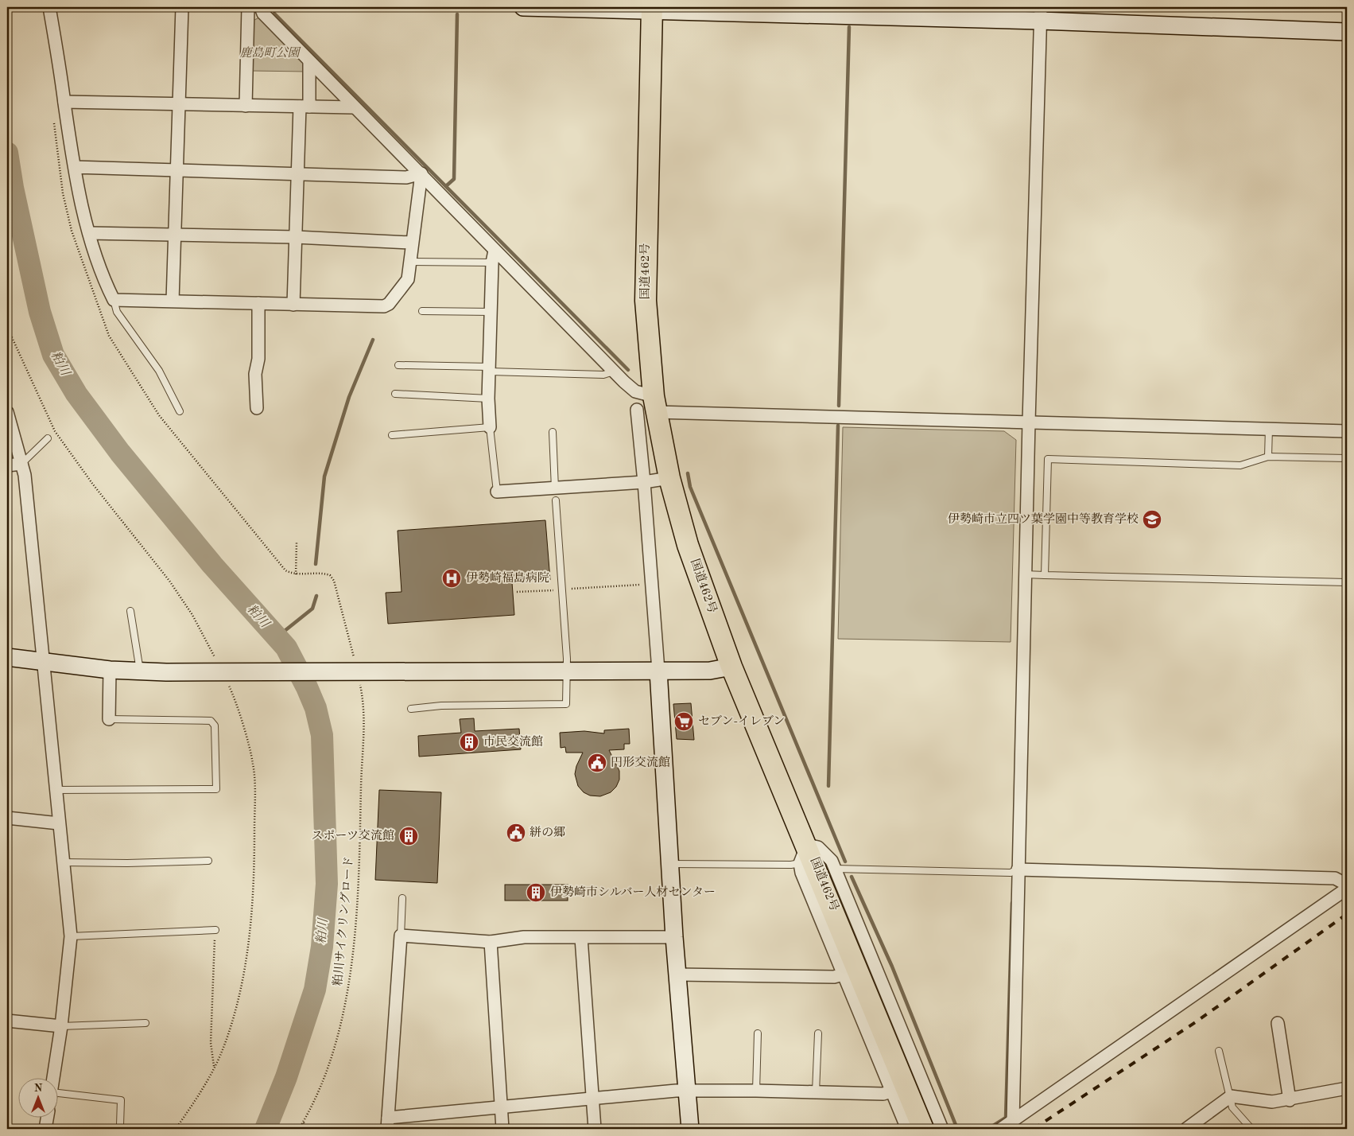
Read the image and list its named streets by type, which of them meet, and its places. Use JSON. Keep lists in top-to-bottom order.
{
  "streets": {
    "highway": ["国道462号"],
    "path": ["粕川サイクリングロード"]
  },
  "water": ["粕川"],
  "parks": ["鹿島町公園"],
  "places": {
    "school or university": ["伊勢崎市立四ツ葉学園中等教育学校"],
    "hospital": ["伊勢崎福島病院"],
    "supermarket": ["セブン-イレブン"],
    "building": ["市民交流館", "スポーツ交流館", "伊勢崎市シルバー人材センター"],
    "public building": ["円形交流館", "絣の郷"]
  },
  "north": "top"
}
